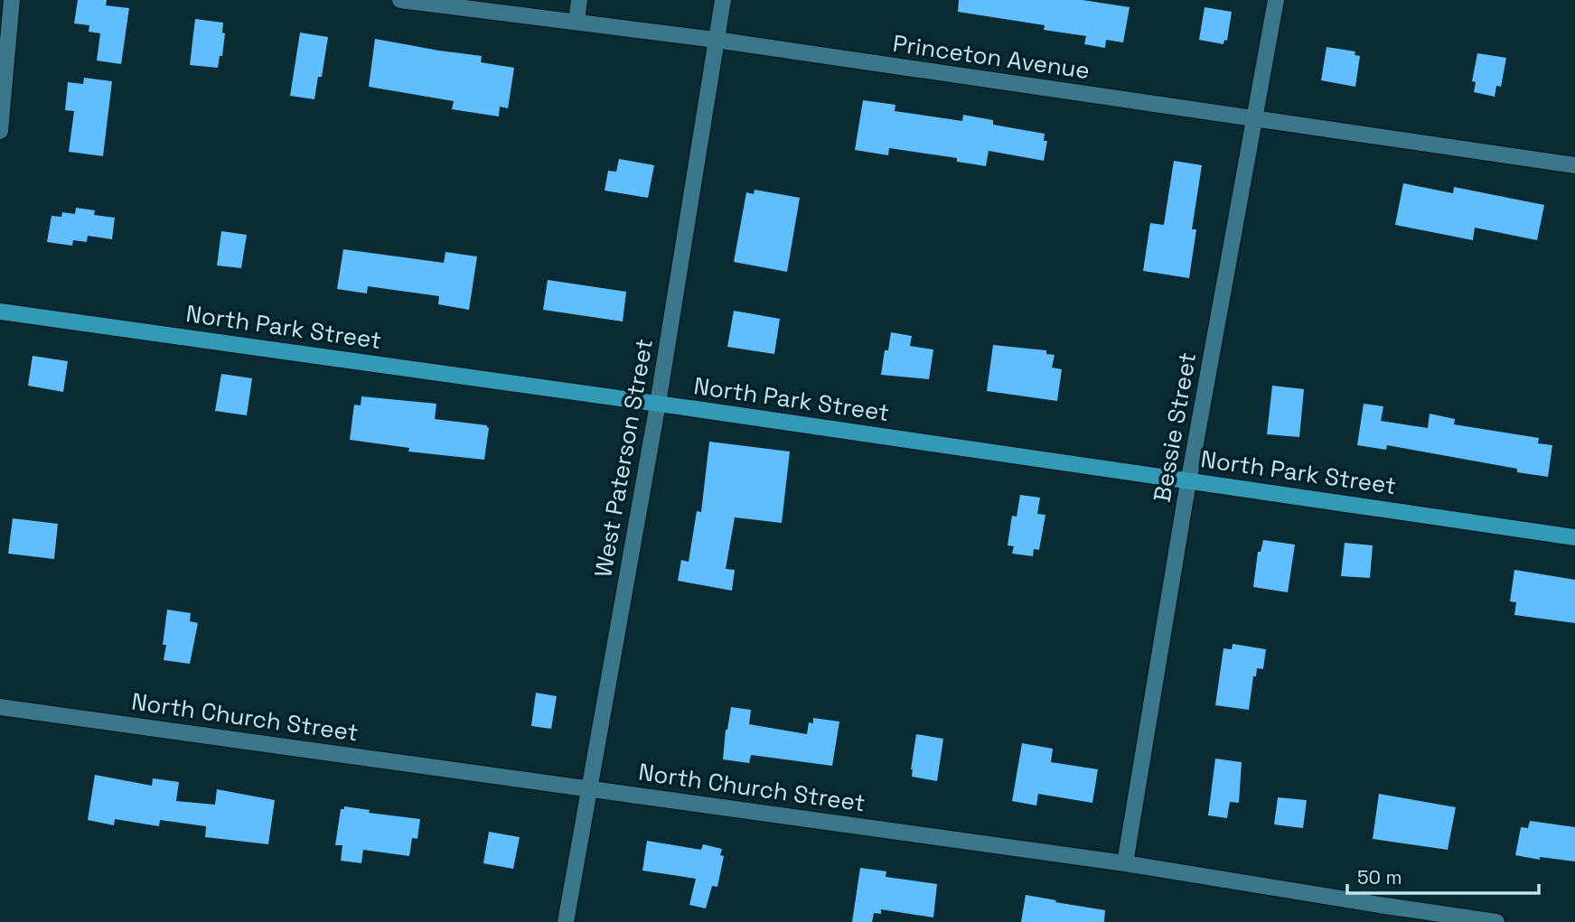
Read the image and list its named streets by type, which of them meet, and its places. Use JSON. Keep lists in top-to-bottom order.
{
  "streets": {
    "main road": ["North Park Street"],
    "street": [
      "Princeton Avenue",
      "Bessie Street",
      "West Paterson Street",
      "North Church Street"
    ]
  },
  "crossings": [
    ["Princeton Avenue", "Bessie Street"],
    ["Princeton Avenue", "West Paterson Street"],
    ["North Park Street", "Bessie Street"],
    ["North Park Street", "West Paterson Street"],
    ["Bessie Street", "North Church Street"],
    ["West Paterson Street", "North Church Street"]
  ],
  "scale_bar": "50 m"
}
